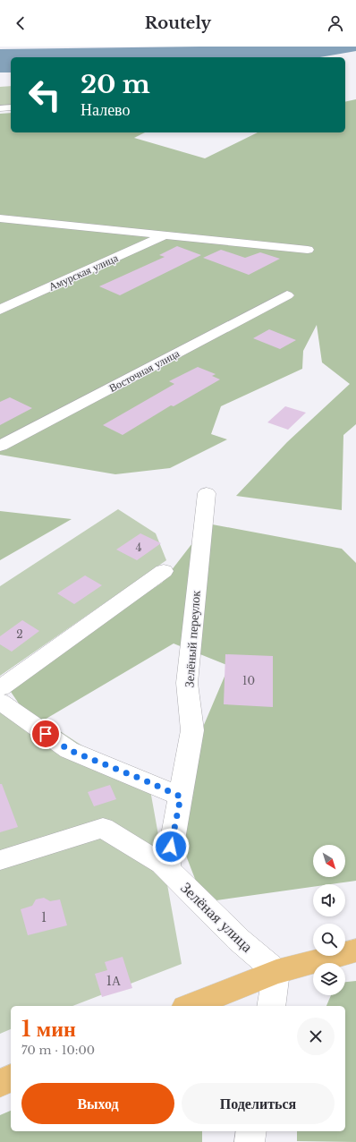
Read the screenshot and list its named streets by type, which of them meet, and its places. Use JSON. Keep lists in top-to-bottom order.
{
  "streets": {
    "street": [
      "Амурская улица",
      "Восточная улица",
      "Зелёный переулок",
      "Зелёная улица"
    ]
  },
  "crossings": [
    ["Зелёный переулок", "Зелёная улица"]
  ],
  "house_numbers": [
    "4",
    "2",
    "10",
    "1",
    "1А"
  ],
  "north": "bottom right",
  "page": {
    "header": "Routely",
    "turn": ["20 m", "Налево"],
    "heading": ["1 мин", "70 m · 10:00"],
    "buttons": ["Выход", "Поделиться"]
  }
}
